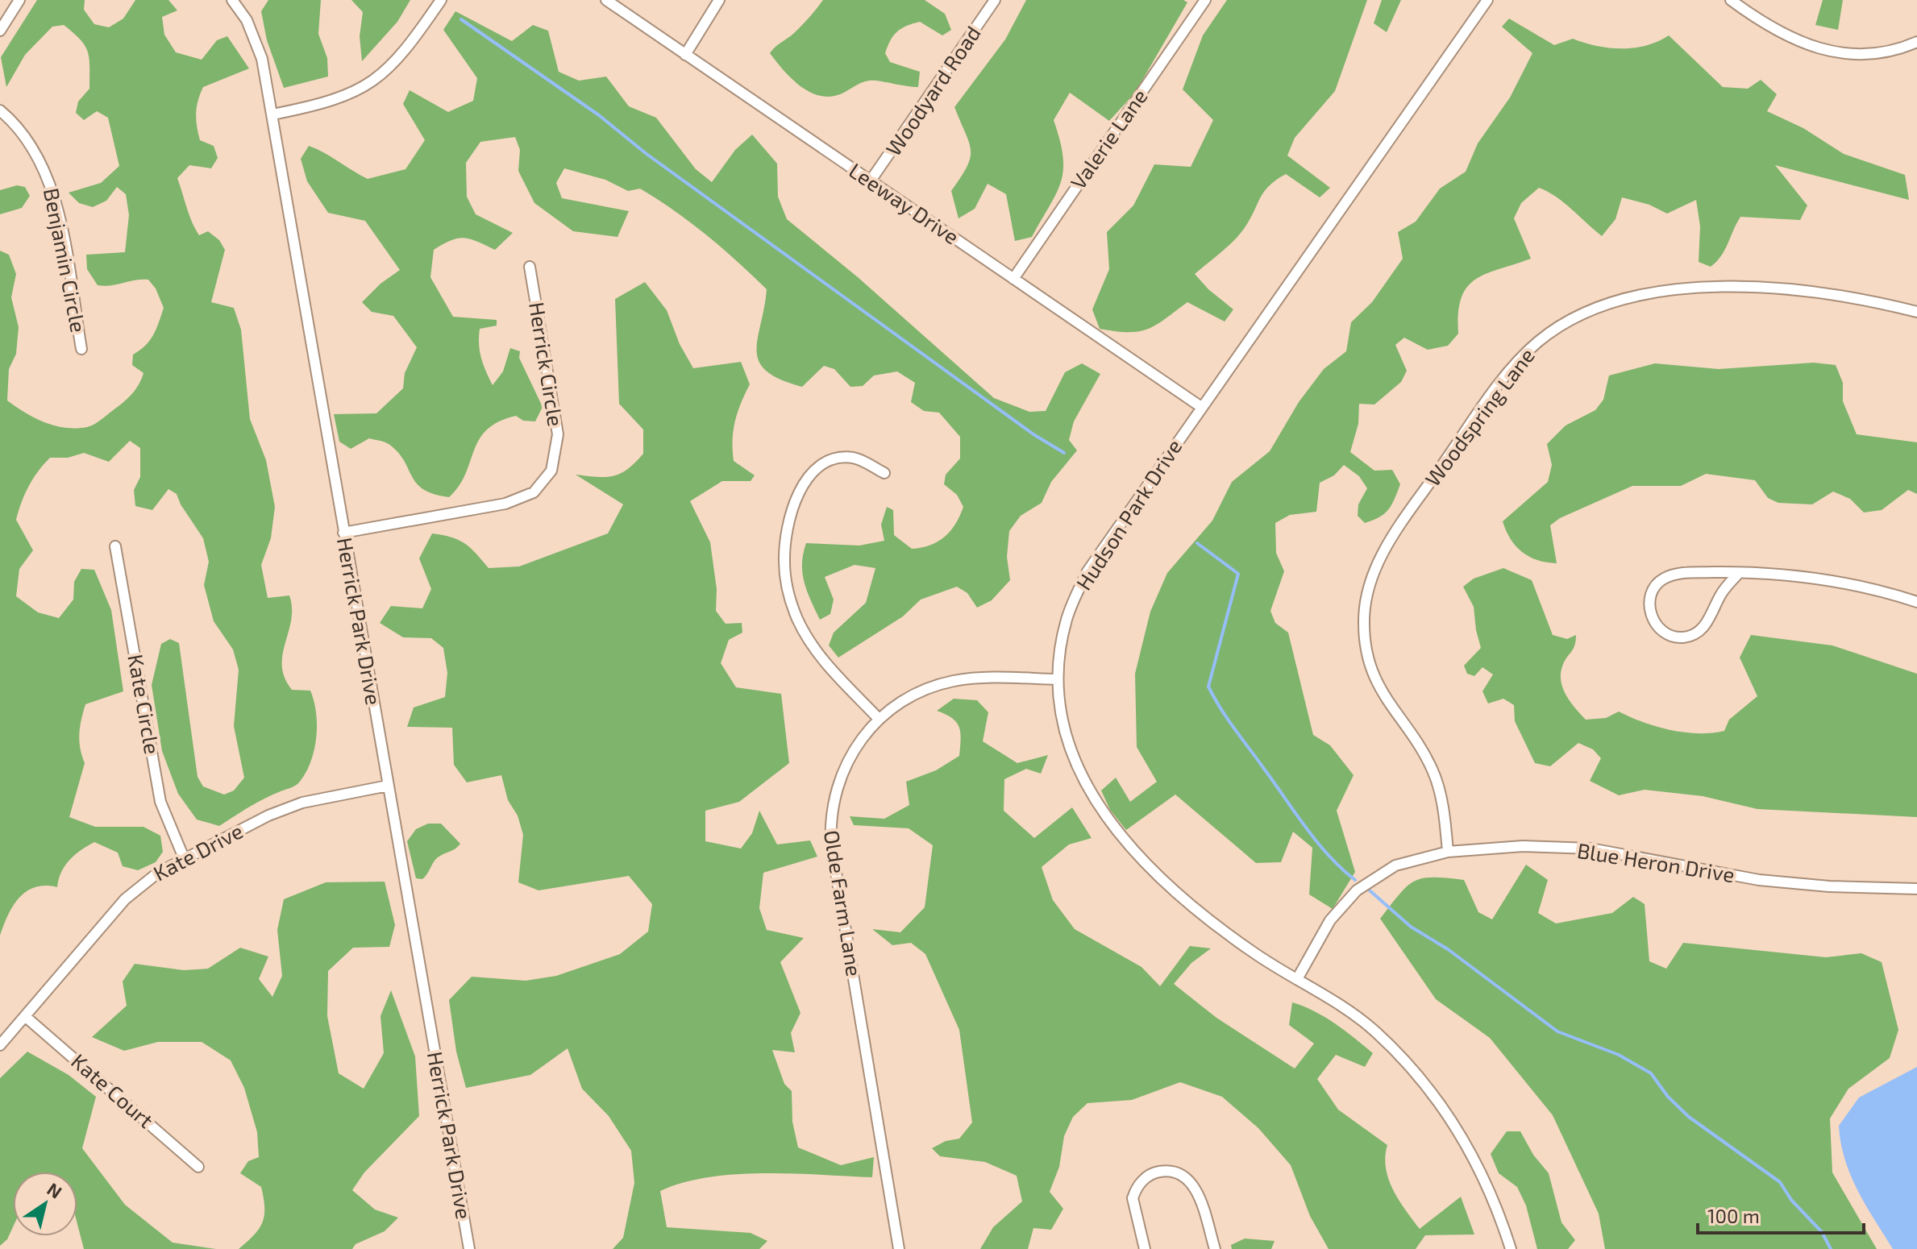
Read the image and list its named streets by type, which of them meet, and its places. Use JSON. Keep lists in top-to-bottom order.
{
  "streets": {
    "street": [
      "Woodyard Road",
      "Valerie Lane",
      "Leeway Drive",
      "Benjamin Circle",
      "Herrick Circle",
      "Woodspring Lane",
      "Hudson Park Drive",
      "Herrick Park Drive",
      "Kate Circle",
      "Kate Drive",
      "Blue Heron Drive",
      "Olde Farm Lane",
      "Kate Court"
    ]
  },
  "crossings": [
    ["Woodyard Road", "Leeway Drive"],
    ["Valerie Lane", "Leeway Drive"],
    ["Leeway Drive", "Hudson Park Drive"],
    ["Herrick Circle", "Herrick Park Drive"],
    ["Woodspring Lane", "Blue Heron Drive"],
    ["Hudson Park Drive", "Blue Heron Drive"],
    ["Hudson Park Drive", "Olde Farm Lane"],
    ["Herrick Park Drive", "Kate Drive"],
    ["Kate Circle", "Kate Drive"],
    ["Kate Drive", "Kate Court"]
  ],
  "scale_bar": "100 m",
  "north": "top right"
}
